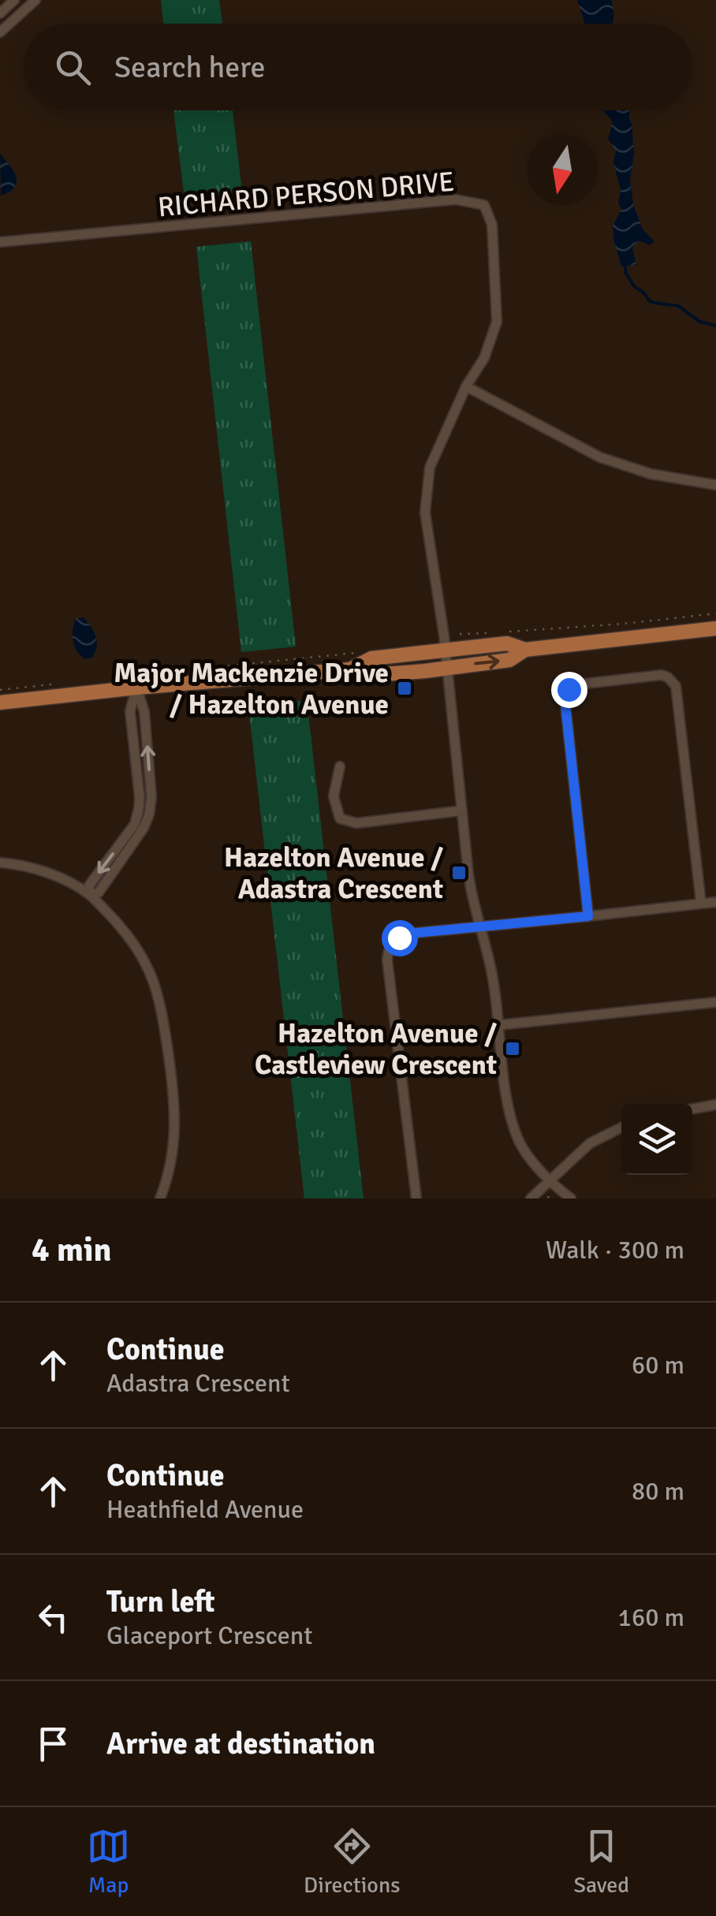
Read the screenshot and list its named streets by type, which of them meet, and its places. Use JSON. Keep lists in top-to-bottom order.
{
  "streets": {
    "street": ["RICHARD PERSON DRIVE"]
  },
  "places": {
    "transit": ["Major Mackenzie Drive / Hazelton Avenue", "Hazelton Avenue / Adastra Crescent", "Hazelton Avenue / Castleview Crescent"]
  },
  "north": "bottom",
  "page": {
    "search": "Search here",
    "heading": ["4 min", "Walk · 300 m"],
    "list": [
      ["Continue", "Adastra Crescent", "60 m"],
      ["Continue", "Heathfield Avenue", "80 m"],
      ["Turn left", "Glaceport Crescent", "160 m"],
      "Arrive at destination"
    ],
    "nav": ["Map", "Directions", "Saved"]
  }
}
